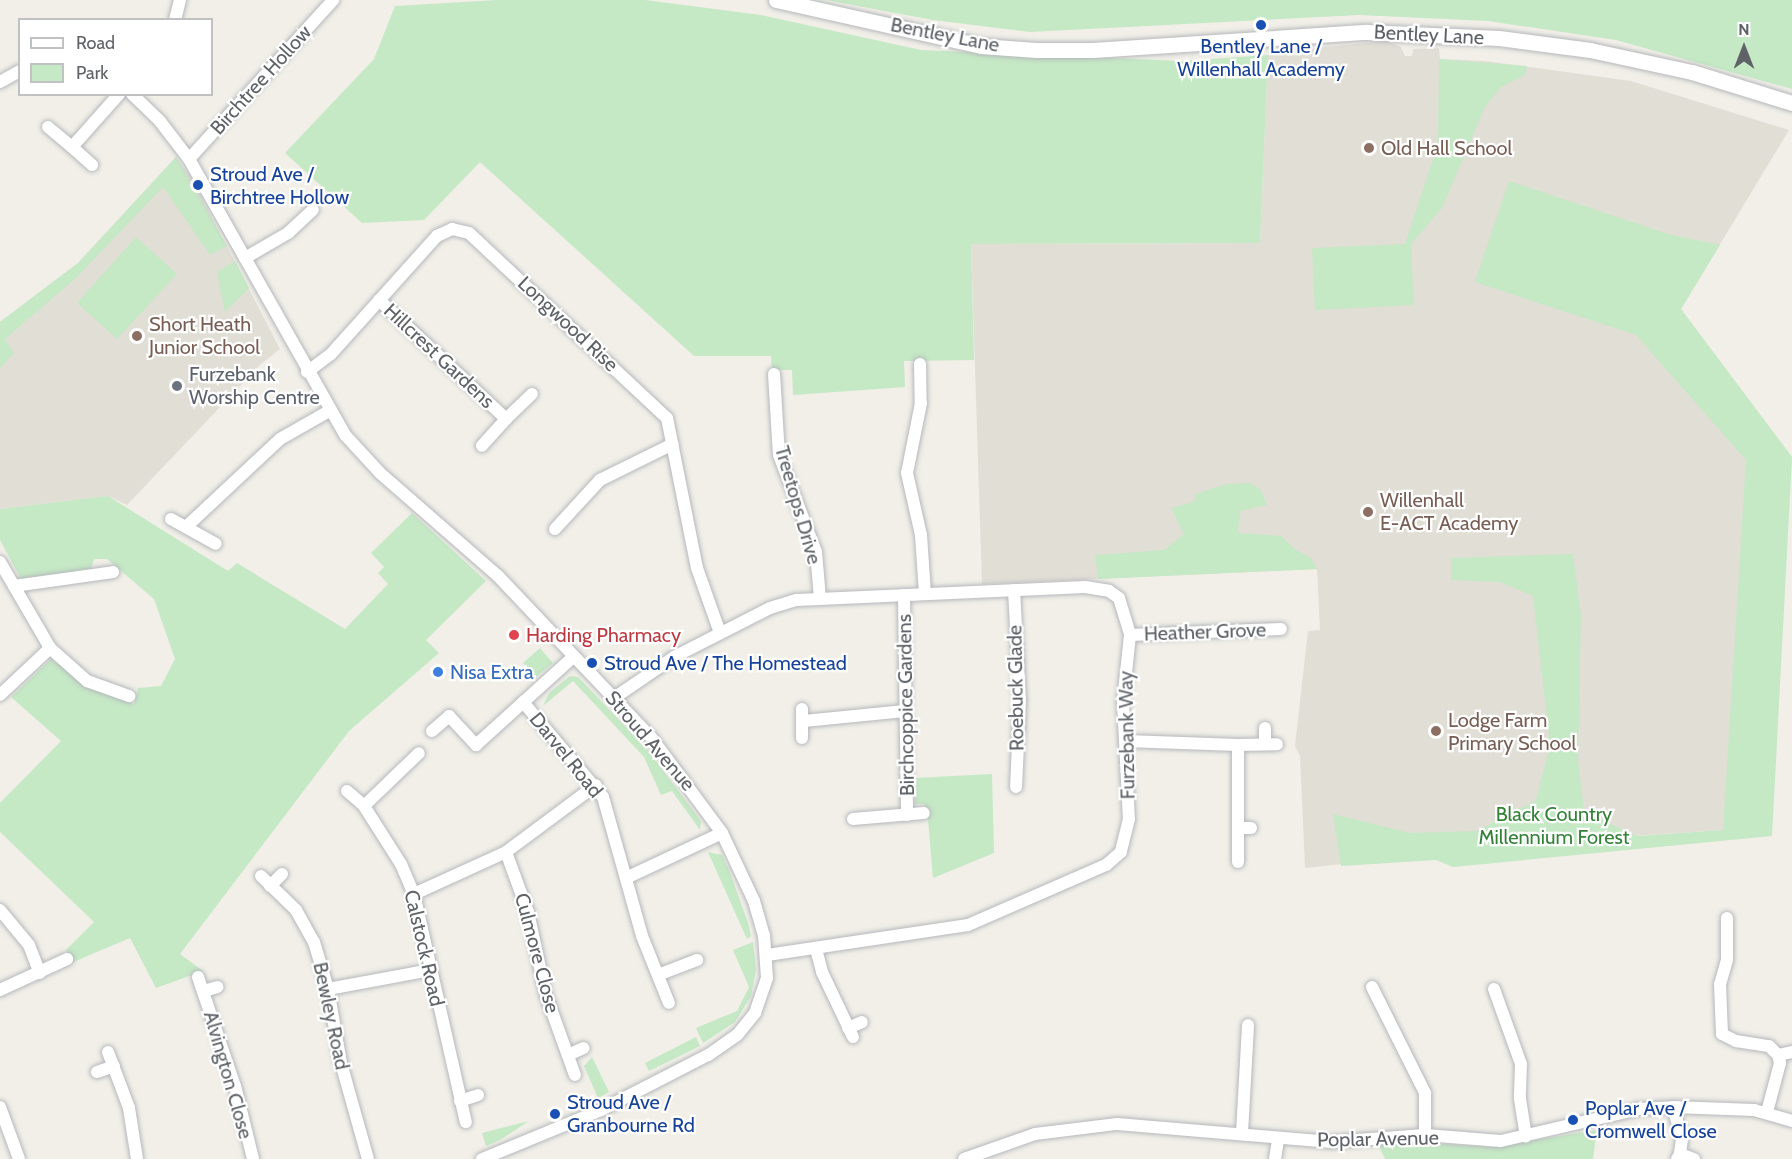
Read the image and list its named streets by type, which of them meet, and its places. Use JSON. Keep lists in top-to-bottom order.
{
  "streets": {
    "street": [
      "Bentley Lane",
      "Birchtree Hollow",
      "Longwood Rise",
      "Hillcrest Gardens",
      "Treetops Drive",
      "Heather Grove",
      "Roebuck Glade",
      "Birchcoppice Gardens",
      "Furzebank Way",
      "Stroud Avenue",
      "Darvel Road",
      "Calstock Road",
      "Culmore Close",
      "Bewley Road",
      "Alvington Close",
      "Poplar Avenue"
    ]
  },
  "crossings": [
    ["Birchtree Hollow", "Stroud Avenue"],
    ["Longwood Rise", "Hillcrest Gardens"],
    ["Longwood Rise", "Furzebank Way"],
    ["Longwood Rise", "Stroud Avenue"],
    ["Treetops Drive", "Furzebank Way"],
    ["Heather Grove", "Furzebank Way"],
    ["Roebuck Glade", "Furzebank Way"],
    ["Birchcoppice Gardens", "Furzebank Way"],
    ["Furzebank Way", "Stroud Avenue"],
    ["Stroud Avenue", "Darvel Road"]
  ],
  "parks": ["Black Country Millennium Forest"],
  "places": [
    "Bentley Lane / Willenhall Academy",
    "Old Hall School",
    "Stroud Ave / Birchtree Hollow",
    "Short Heath Junior School",
    "Furzebank Worship Centre",
    "Willenhall E-ACT Academy",
    "Harding Pharmacy",
    "Stroud Ave / The Homestead",
    "Nisa Extra",
    "Lodge Farm Primary School",
    "Stroud Ave / Granbourne Rd",
    "Poplar Ave / Cromwell Close"
  ],
  "legend": ["Road", "Park"],
  "north": "top"
}
